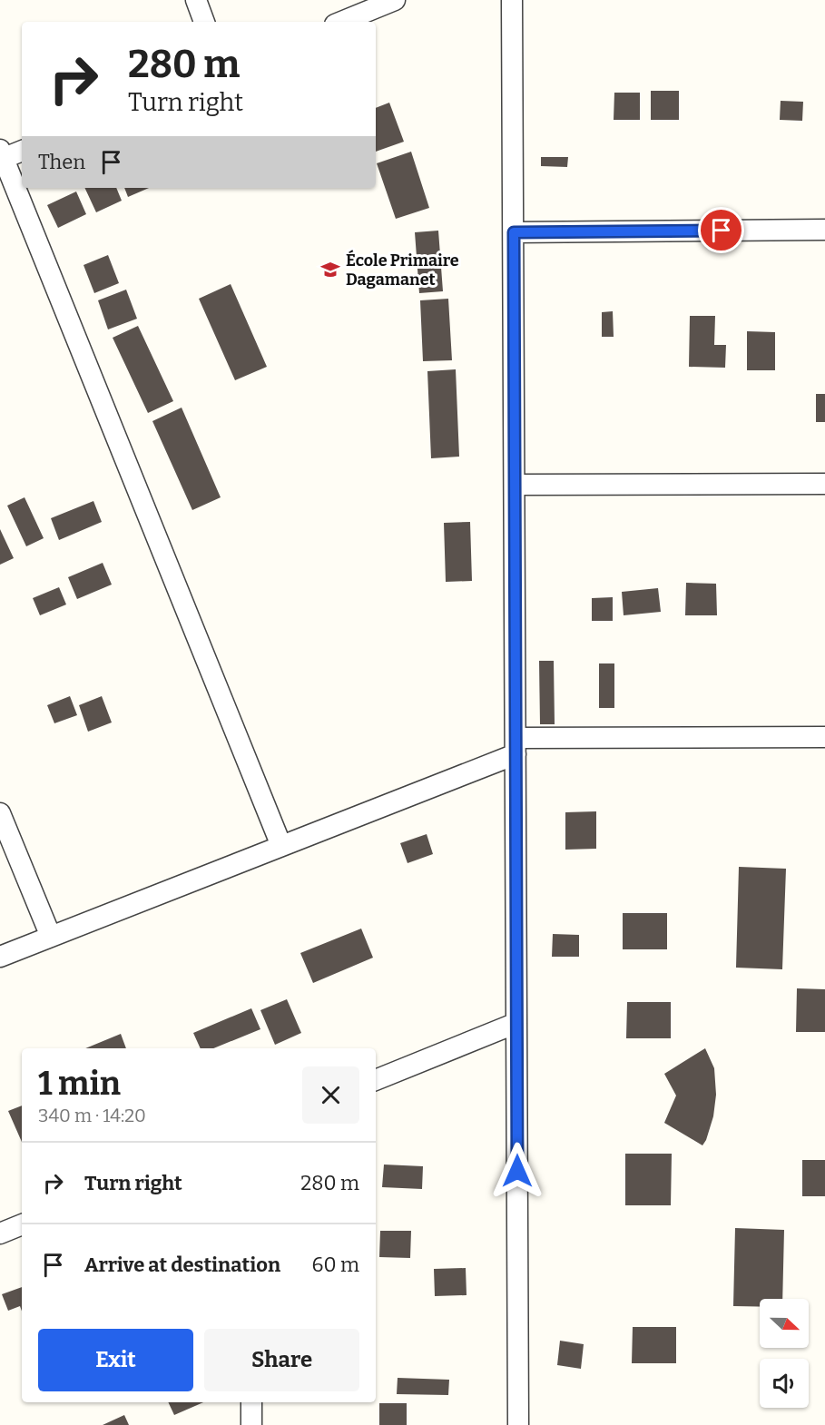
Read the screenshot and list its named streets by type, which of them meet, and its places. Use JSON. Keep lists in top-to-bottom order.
{
  "places": {
    "school or university": ["École Primaire Dagamanet"]
  },
  "north": "right",
  "page": {
    "turn": ["280 m", "Turn right"],
    "then": "Then",
    "heading": ["1 min", "340 m · 14:20"],
    "list": [
      {
        "name": "Turn right",
        "value": "280 m"
      },
      {
        "name": "Arrive at destination",
        "value": "60 m"
      }
    ],
    "buttons": ["Exit", "Share"]
  }
}
